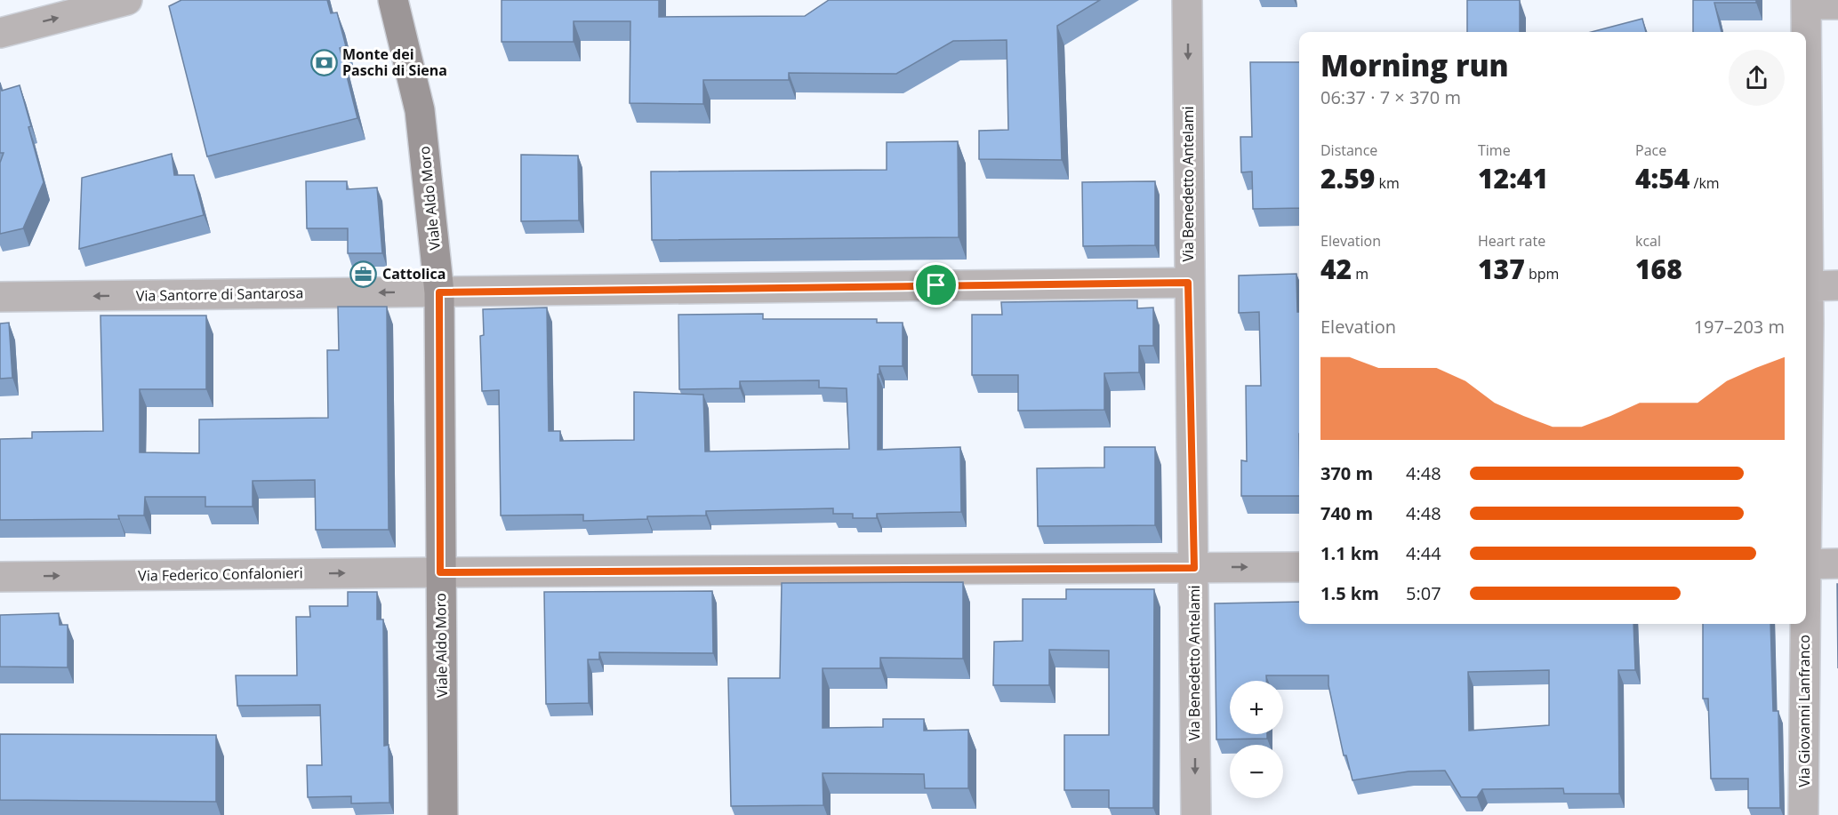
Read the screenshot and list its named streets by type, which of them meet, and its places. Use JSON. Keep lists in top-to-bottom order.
{
  "streets": {
    "main road": ["Viale Aldo Moro"],
    "street": [
      "Via Benedetto Antelami",
      "Via Santorre di Santarosa",
      "Via Federico Confalonieri",
      "Via Giovanni Lanfranco"
    ]
  },
  "crossings": [
    ["Via Benedetto Antelami", "Via Santorre di Santarosa"],
    ["Via Benedetto Antelami", "Via Federico Confalonieri"],
    ["Viale Aldo Moro", "Via Santorre di Santarosa"],
    ["Viale Aldo Moro", "Via Federico Confalonieri"]
  ],
  "one_way": ["Via Benedetto Antelami", "Via Santorre di Santarosa", "Via Federico Confalonieri"],
  "places": {
    "bank": ["Monte dei Paschi di Siena"],
    "office": ["Cattolica"]
  },
  "page": {
    "heading": ["Morning run", "06:37 · 7 × 370 m"],
    "stats": [
      ["Distance", "2.59 km"],
      ["Time", "12:41"],
      ["Pace", "4:54 /km"],
      ["Elevation", "42 m"],
      ["Heart rate", "137 bpm"],
      ["kcal", "168"]
    ],
    "chart": ["Elevation", "197–203 m"],
    "list": [
      {
        "name": "370 m",
        "note": "4:48"
      },
      {
        "name": "740 m",
        "note": "4:48"
      },
      {
        "name": "1.1 km",
        "note": "4:44"
      },
      {
        "name": "1.5 km",
        "note": "5:07"
      }
    ],
    "map_buttons": ["+", "−"]
  }
}
